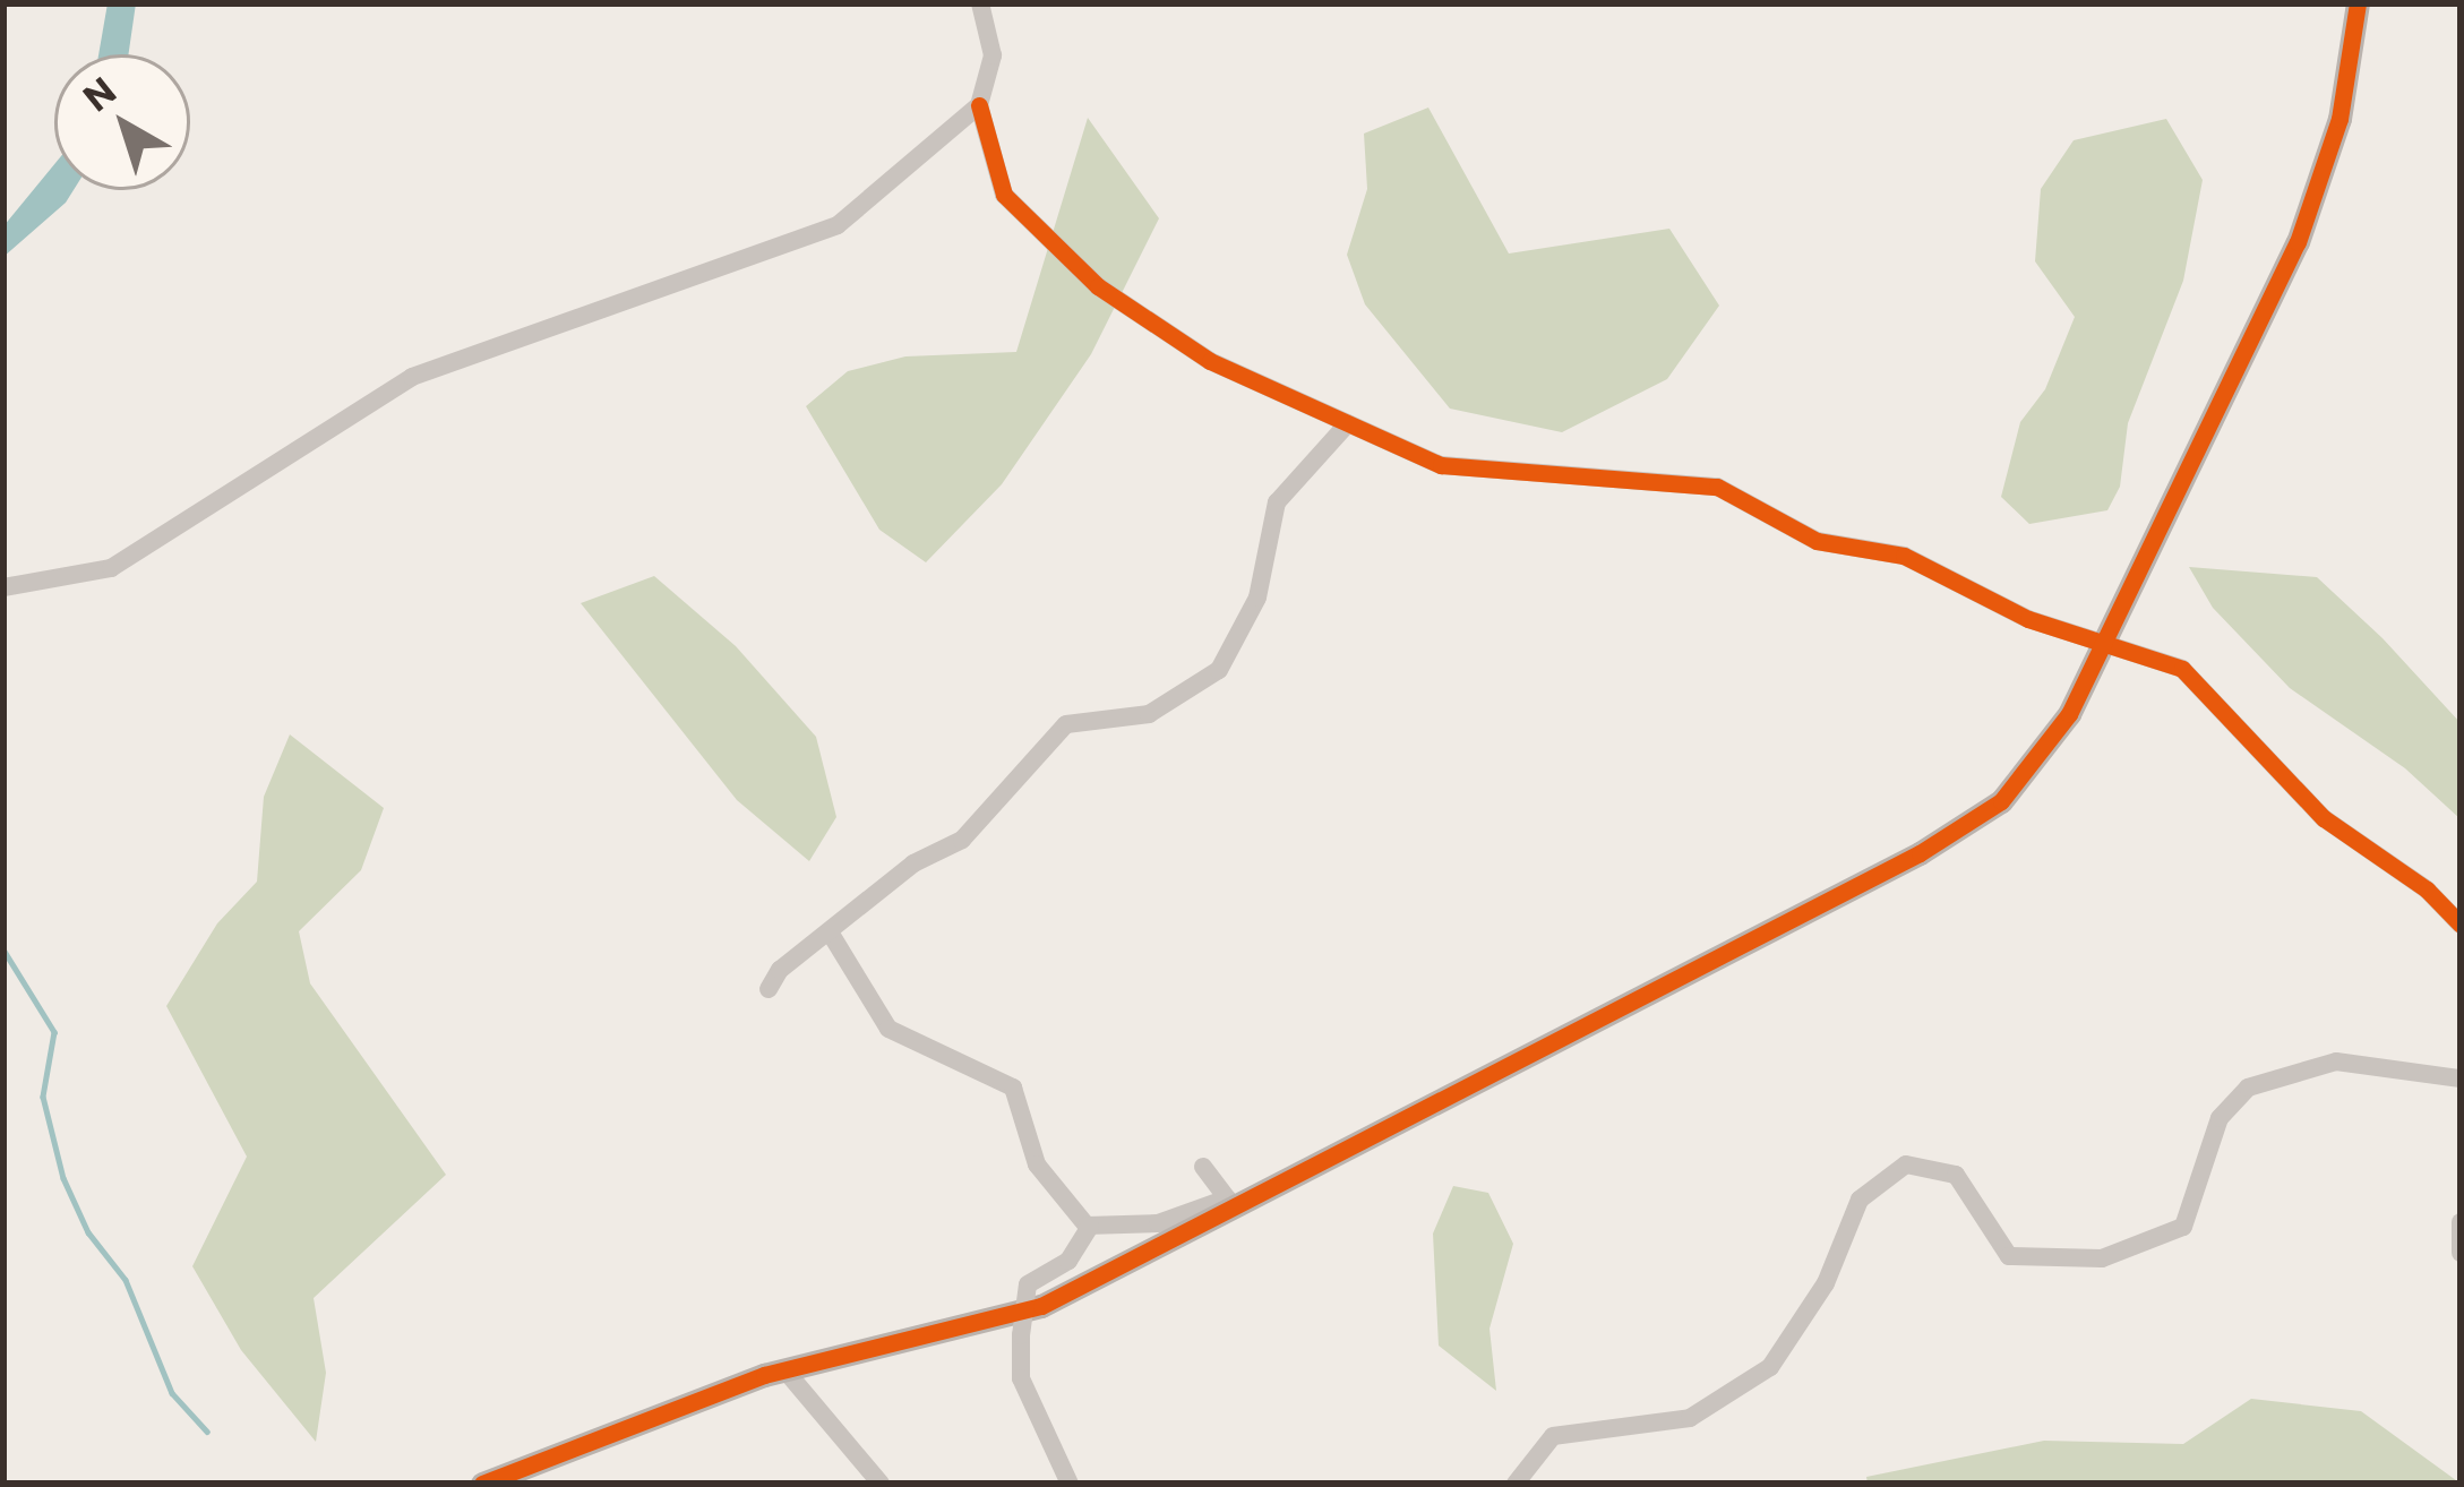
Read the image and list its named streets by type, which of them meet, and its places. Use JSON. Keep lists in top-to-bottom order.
{
  "north": "top left"
}
